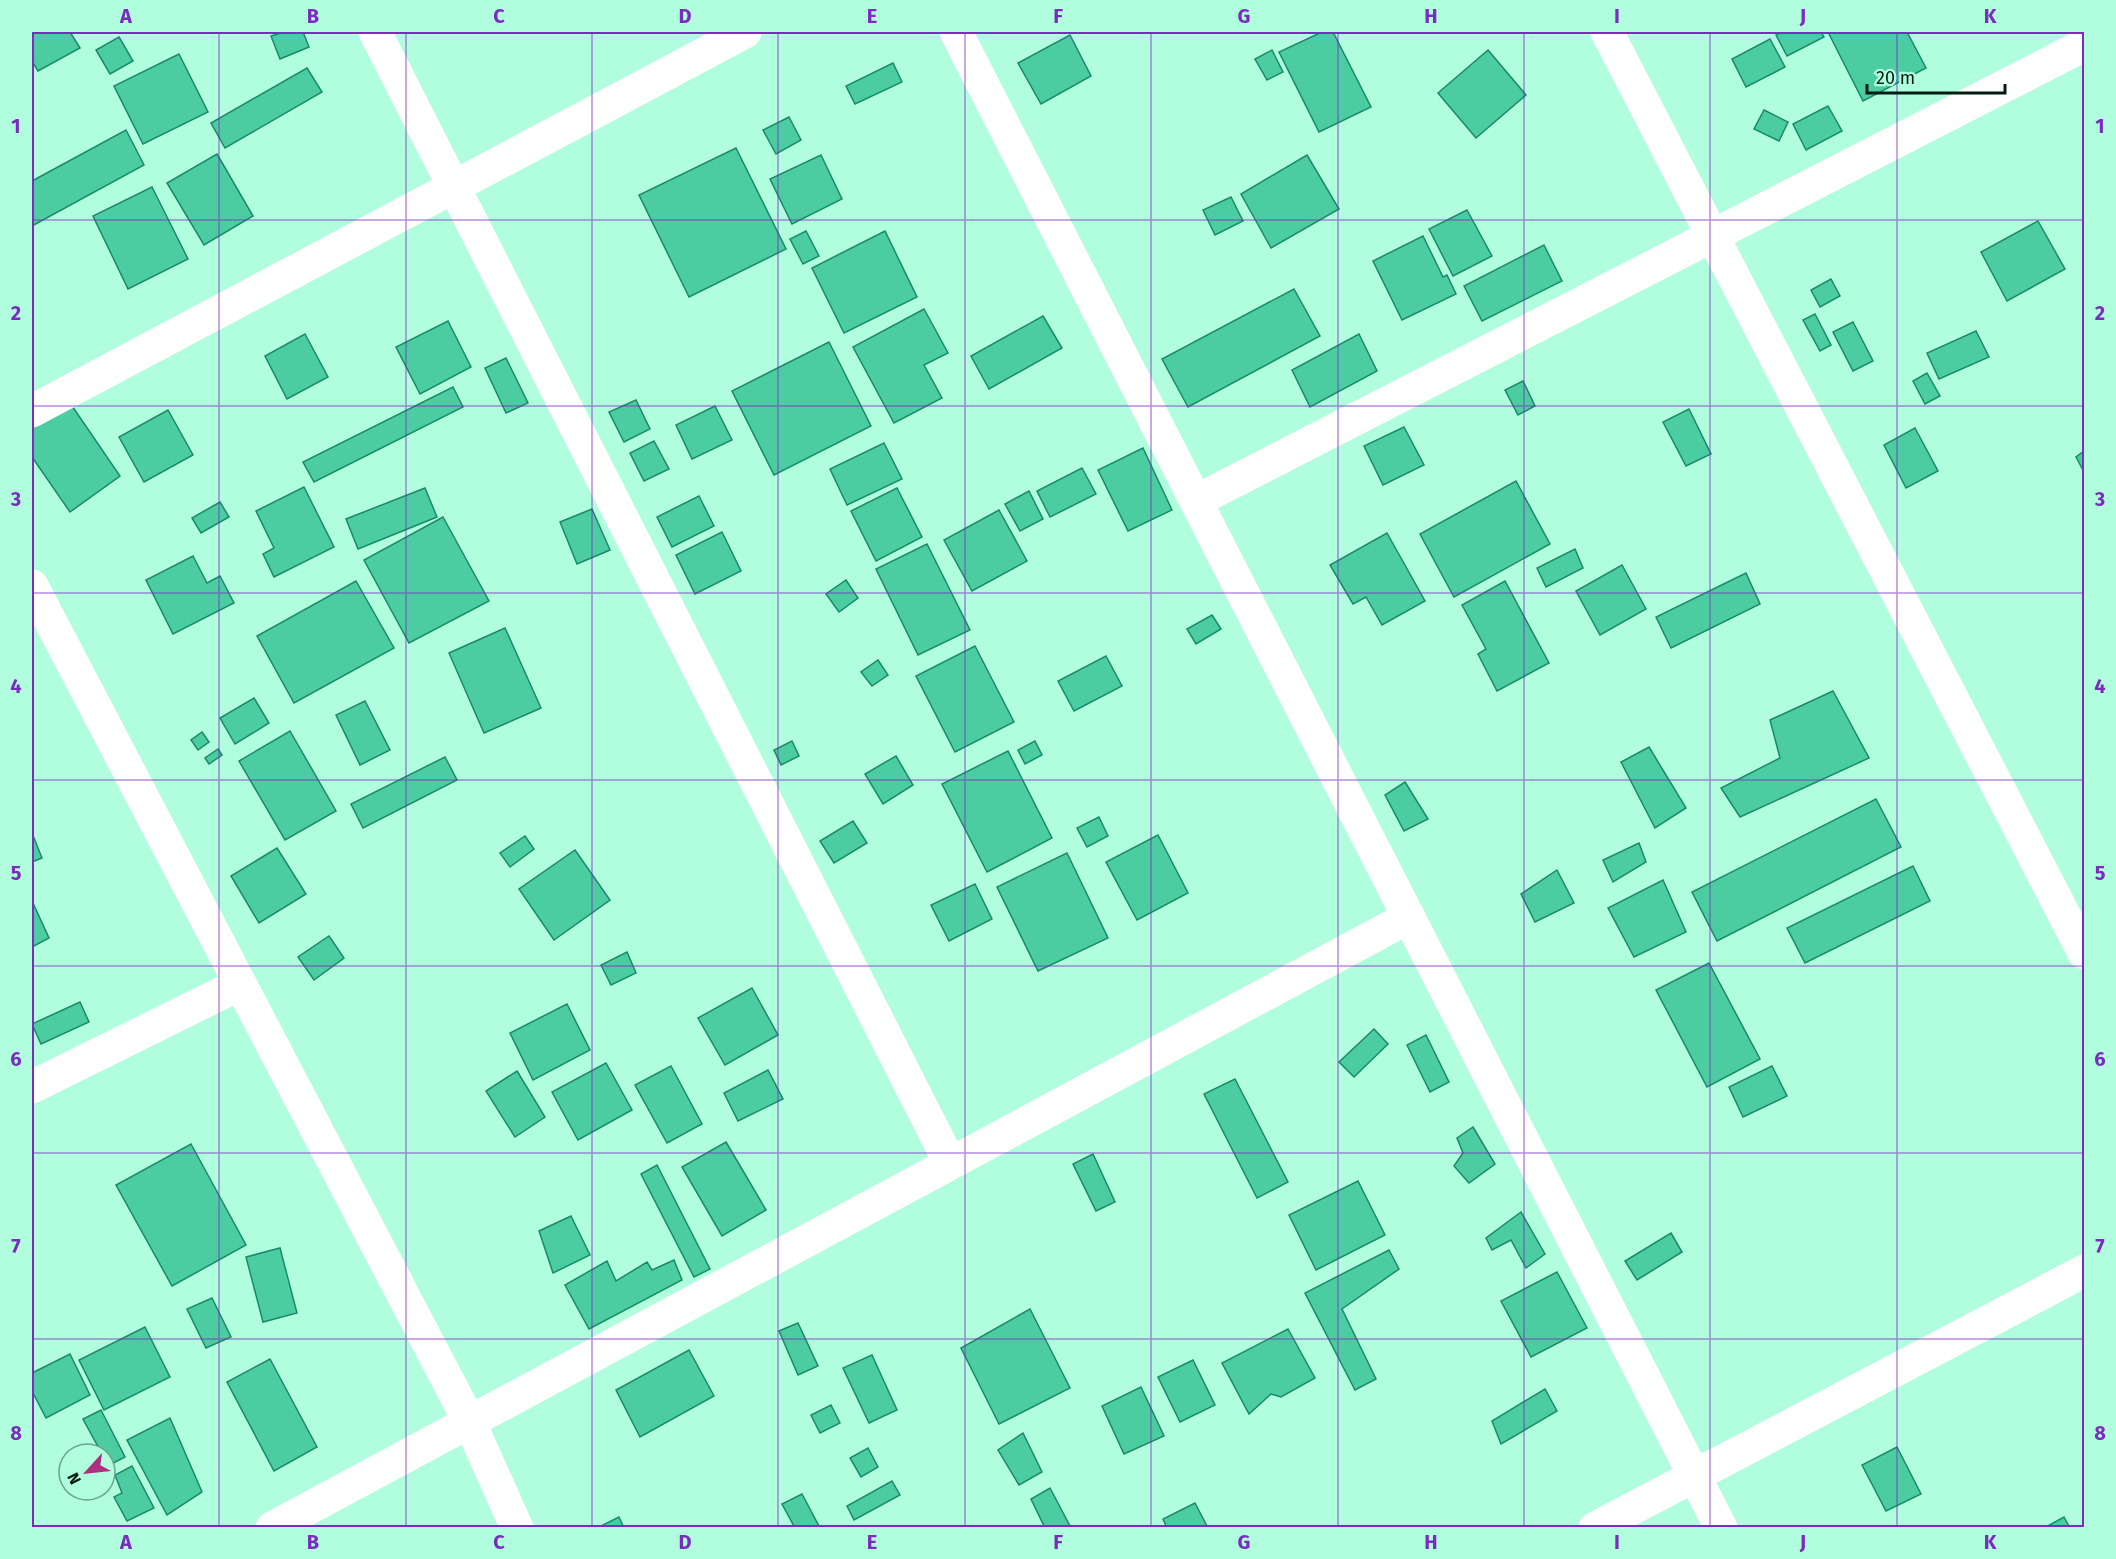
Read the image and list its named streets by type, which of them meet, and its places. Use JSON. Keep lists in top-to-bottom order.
{
  "scale_bar": "20 m",
  "north": "bottom left",
  "grid": {
    "columns": [
      "A",
      "B",
      "C",
      "D",
      "E",
      "F",
      "G",
      "H",
      "I",
      "J",
      "K"
    ],
    "rows": [
      "1",
      "2",
      "3",
      "4",
      "5",
      "6",
      "7",
      "8"
    ]
  }
}
